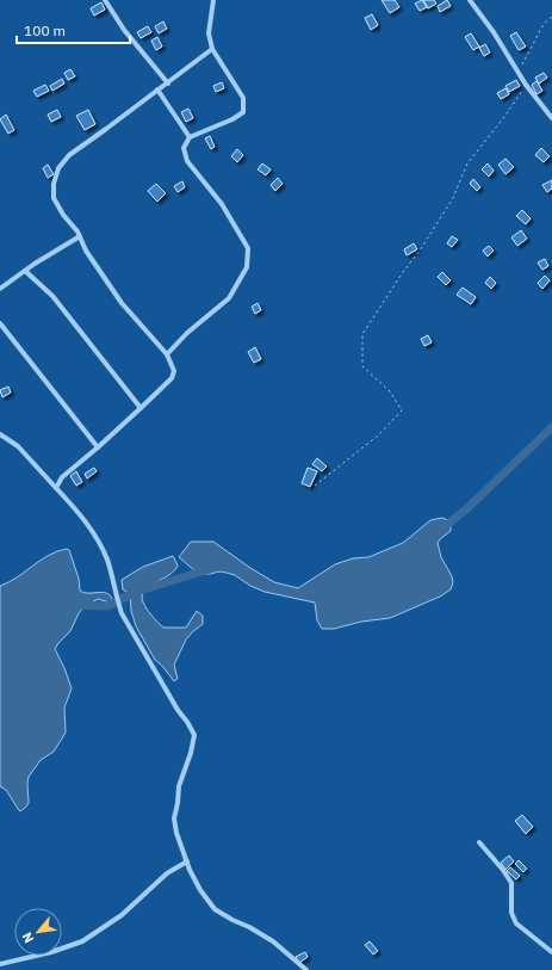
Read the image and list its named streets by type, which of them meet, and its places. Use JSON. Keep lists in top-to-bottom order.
{
  "scale_bar": "100 m",
  "north": "bottom left"
}
